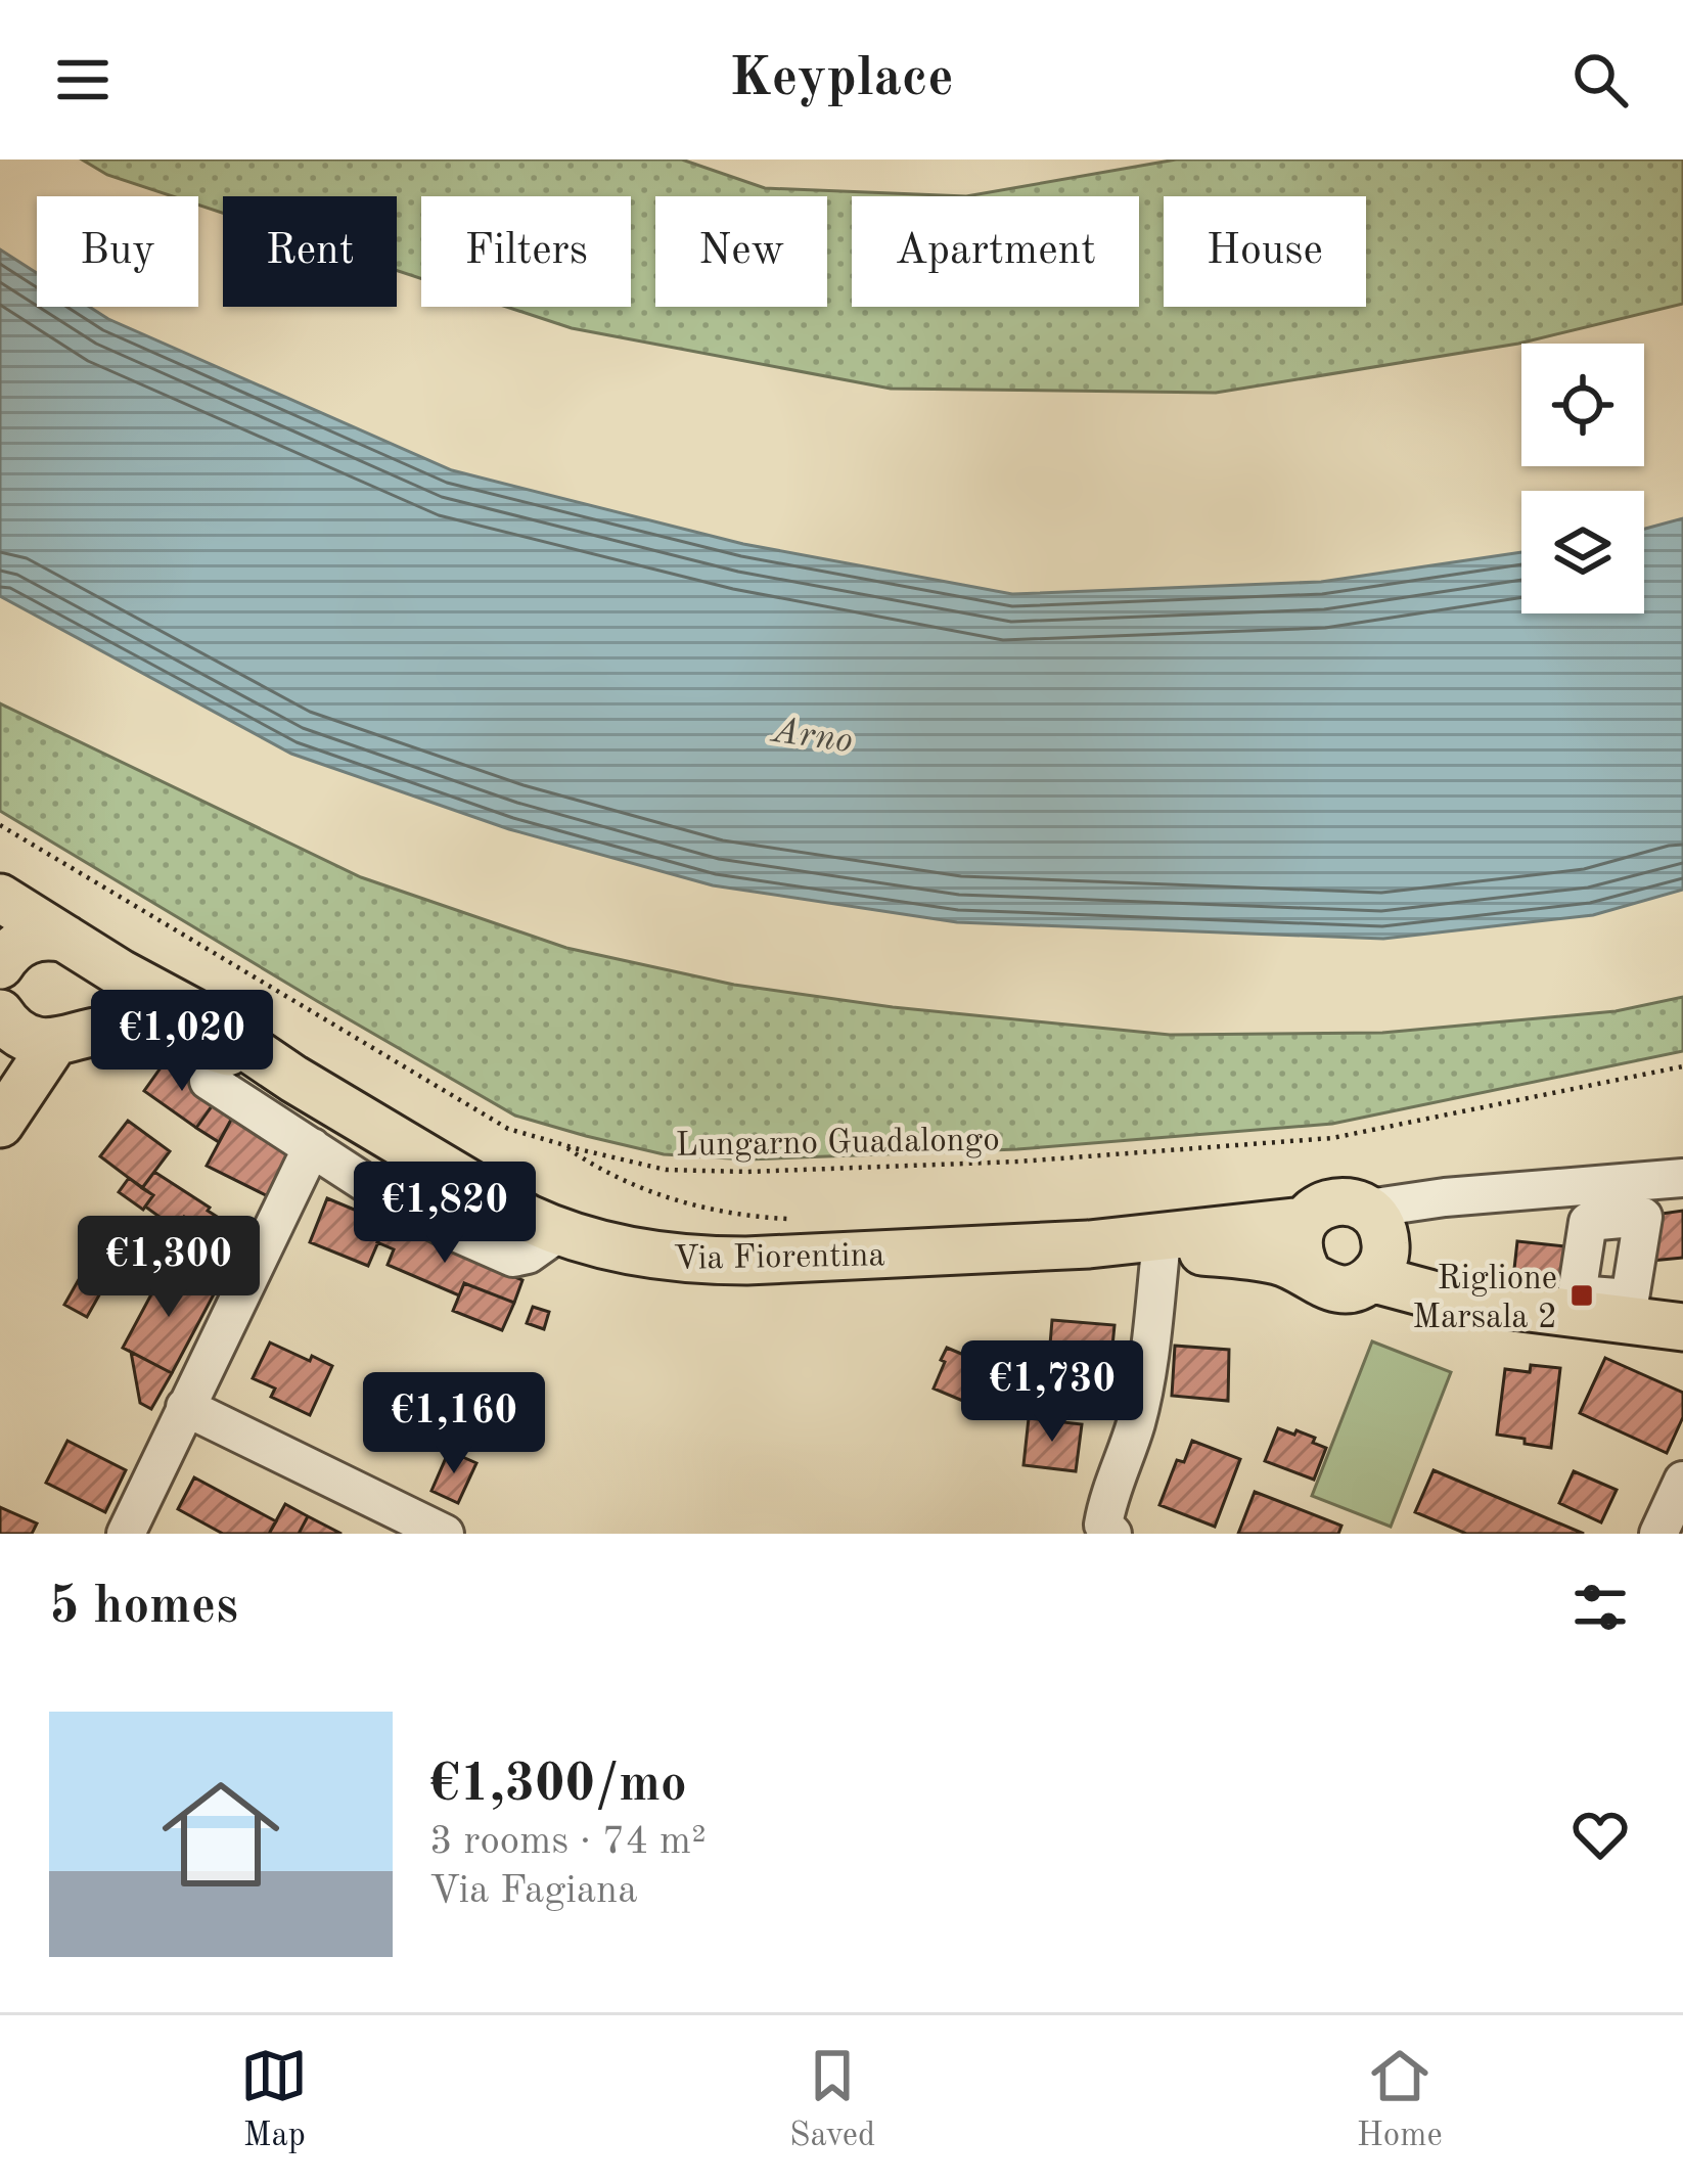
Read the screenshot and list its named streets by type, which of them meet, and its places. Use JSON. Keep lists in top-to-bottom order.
{
  "streets": {
    "main road": ["Via Fiorentina"],
    "path": ["Lungarno Guadalongo"]
  },
  "water": ["Arno"],
  "places": {
    "transit": ["Riglione Marsala 2"]
  },
  "page": {
    "header": "Keyplace",
    "chip": [
      "Buy",
      "Rent",
      "Filters",
      "New",
      "Apartment",
      "House"
    ],
    "price": [
      "€1,020",
      "€1,820",
      "€1,300",
      "€1,730",
      "€1,160"
    ],
    "heading": "5 homes",
    "list": [
      {
        "name": "€1,300/mo",
        "note": "3 rooms · 74 m² · Via Fagiana"
      }
    ],
    "tabs": ["Map", "Saved", "Home"]
  }
}
